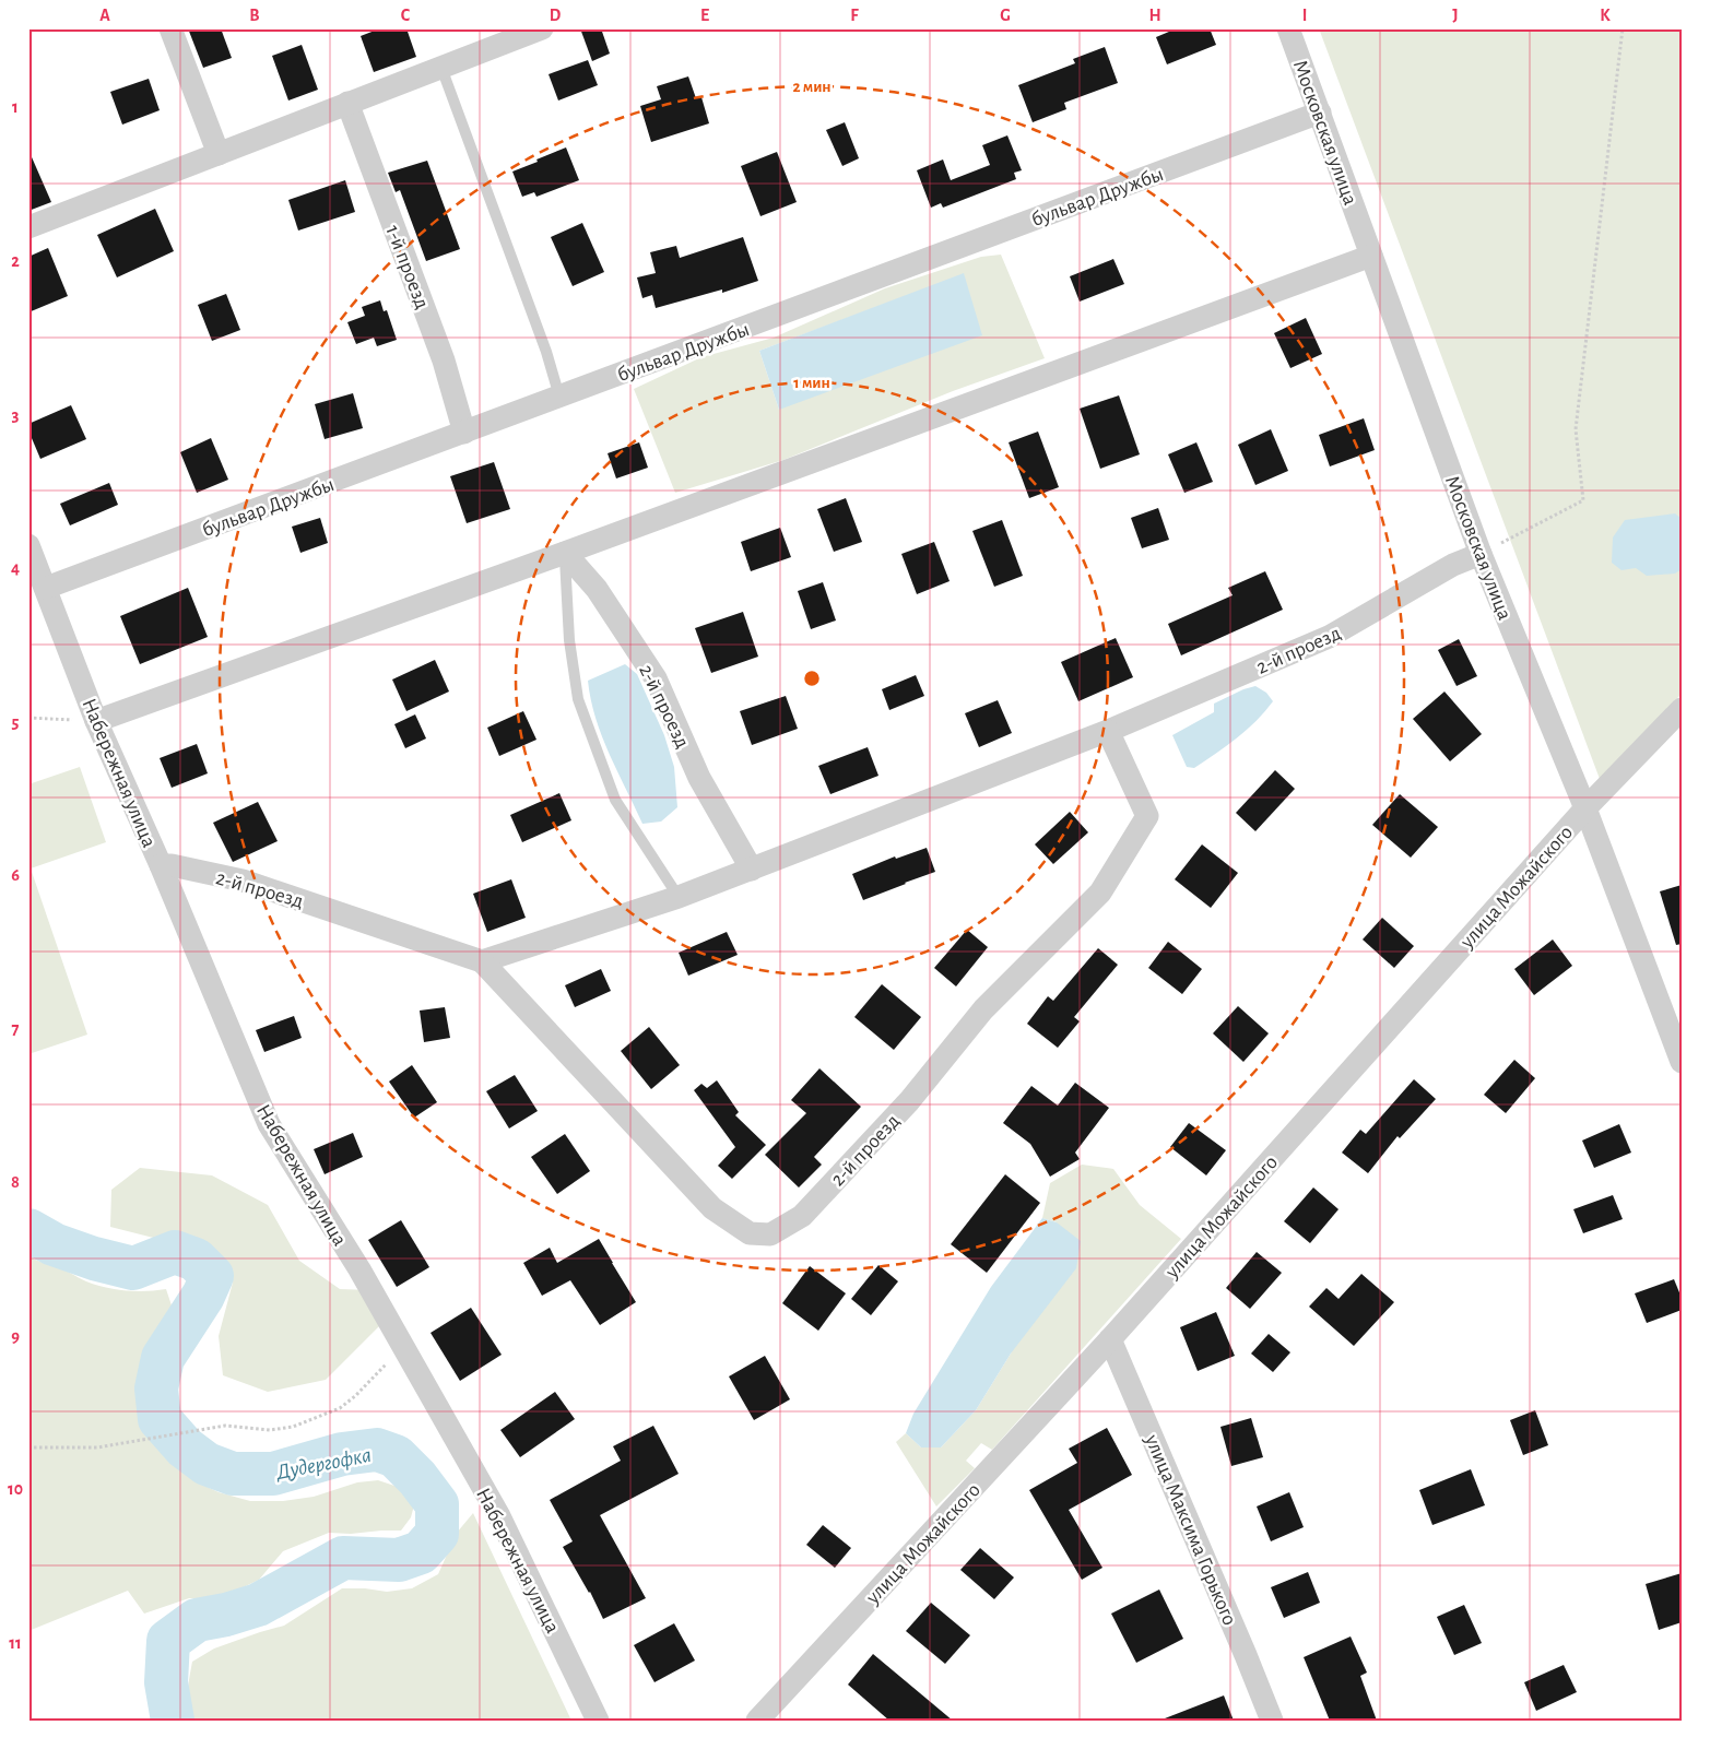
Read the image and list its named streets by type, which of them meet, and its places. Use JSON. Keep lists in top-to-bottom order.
{
  "streets": {
    "street": [
      "Московская улица",
      "бульвар Дружбы",
      "1-й проезд",
      "2-й проезд",
      "Набережная улица",
      "улица Можайского",
      "улица Максима Горького"
    ]
  },
  "crossings": [
    ["Московская улица", "бульвар Дружбы"],
    ["Московская улица", "2-й проезд"],
    ["Московская улица", "улица Можайского"],
    ["бульвар Дружбы", "1-й проезд"],
    ["бульвар Дружбы", "Набережная улица"],
    ["2-й проезд", "Набережная улица"],
    ["улица Можайского", "улица Максима Горького"]
  ],
  "water": ["Дудергофка"],
  "grid": {
    "columns": [
      "A",
      "B",
      "C",
      "D",
      "E",
      "F",
      "G",
      "H",
      "I",
      "J",
      "K"
    ],
    "rows": [
      "1",
      "2",
      "3",
      "4",
      "5",
      "6",
      "7",
      "8",
      "9",
      "10",
      "11"
    ]
  },
  "rings": ["2 мин", "1 мин"]
}
